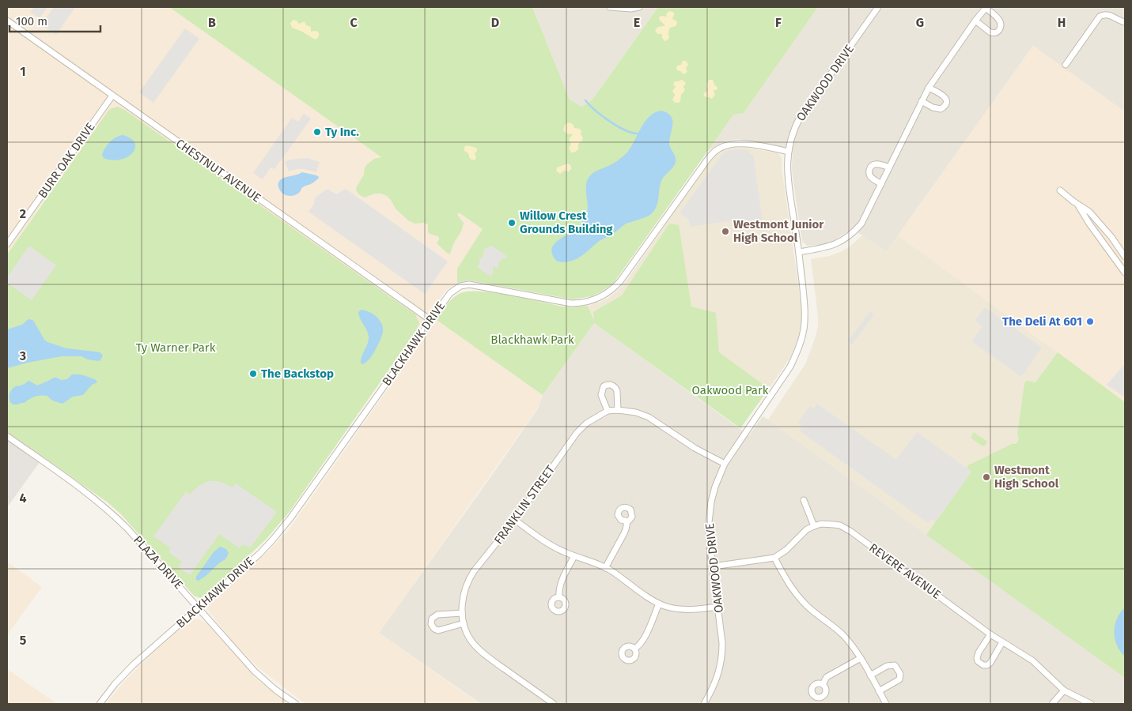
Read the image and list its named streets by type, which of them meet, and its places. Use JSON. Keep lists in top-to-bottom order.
{
  "streets": {
    "street": [
      "OAKWOOD DRIVE",
      "BURR OAK DRIVE",
      "CHESTNUT AVENUE",
      "BLACKHAWK DRIVE",
      "FRANKLIN STREET",
      "PLAZA DRIVE",
      "REVERE AVENUE"
    ]
  },
  "crossings": [
    ["OAKWOOD DRIVE", "BLACKHAWK DRIVE"],
    ["BURR OAK DRIVE", "CHESTNUT AVENUE"],
    ["CHESTNUT AVENUE", "BLACKHAWK DRIVE"],
    ["BLACKHAWK DRIVE", "PLAZA DRIVE"]
  ],
  "parks": ["Blackhawk Park", "Ty Warner Park", "Oakwood Park"],
  "places": [
    "Ty Inc.",
    "Willow Crest Grounds Building",
    "Westmont Junior High School",
    "The Deli At 601",
    "The Backstop",
    "Westmont High School"
  ],
  "scale_bar": "100 m",
  "grid": {
    "columns": [
      "B",
      "C",
      "D",
      "E",
      "F",
      "G",
      "H"
    ],
    "rows": [
      "1",
      "2",
      "3",
      "4",
      "5"
    ]
  }
}
